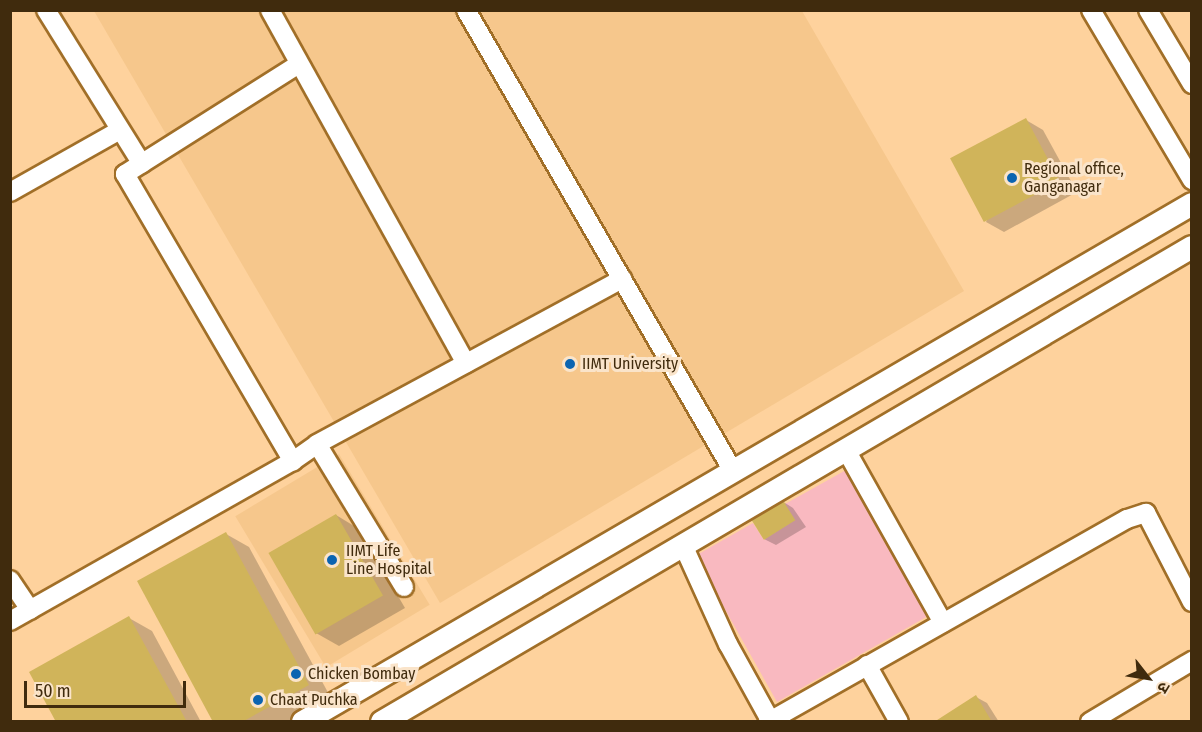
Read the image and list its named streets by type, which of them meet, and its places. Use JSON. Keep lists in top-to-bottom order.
{
  "places": [
    "Regional office, Ganganagar",
    "IIMT University",
    "IIMT Life Line Hospital",
    "Chicken Bombay",
    "Chaat Puchka"
  ],
  "scale_bar": "50 m",
  "north": "bottom right"
}
